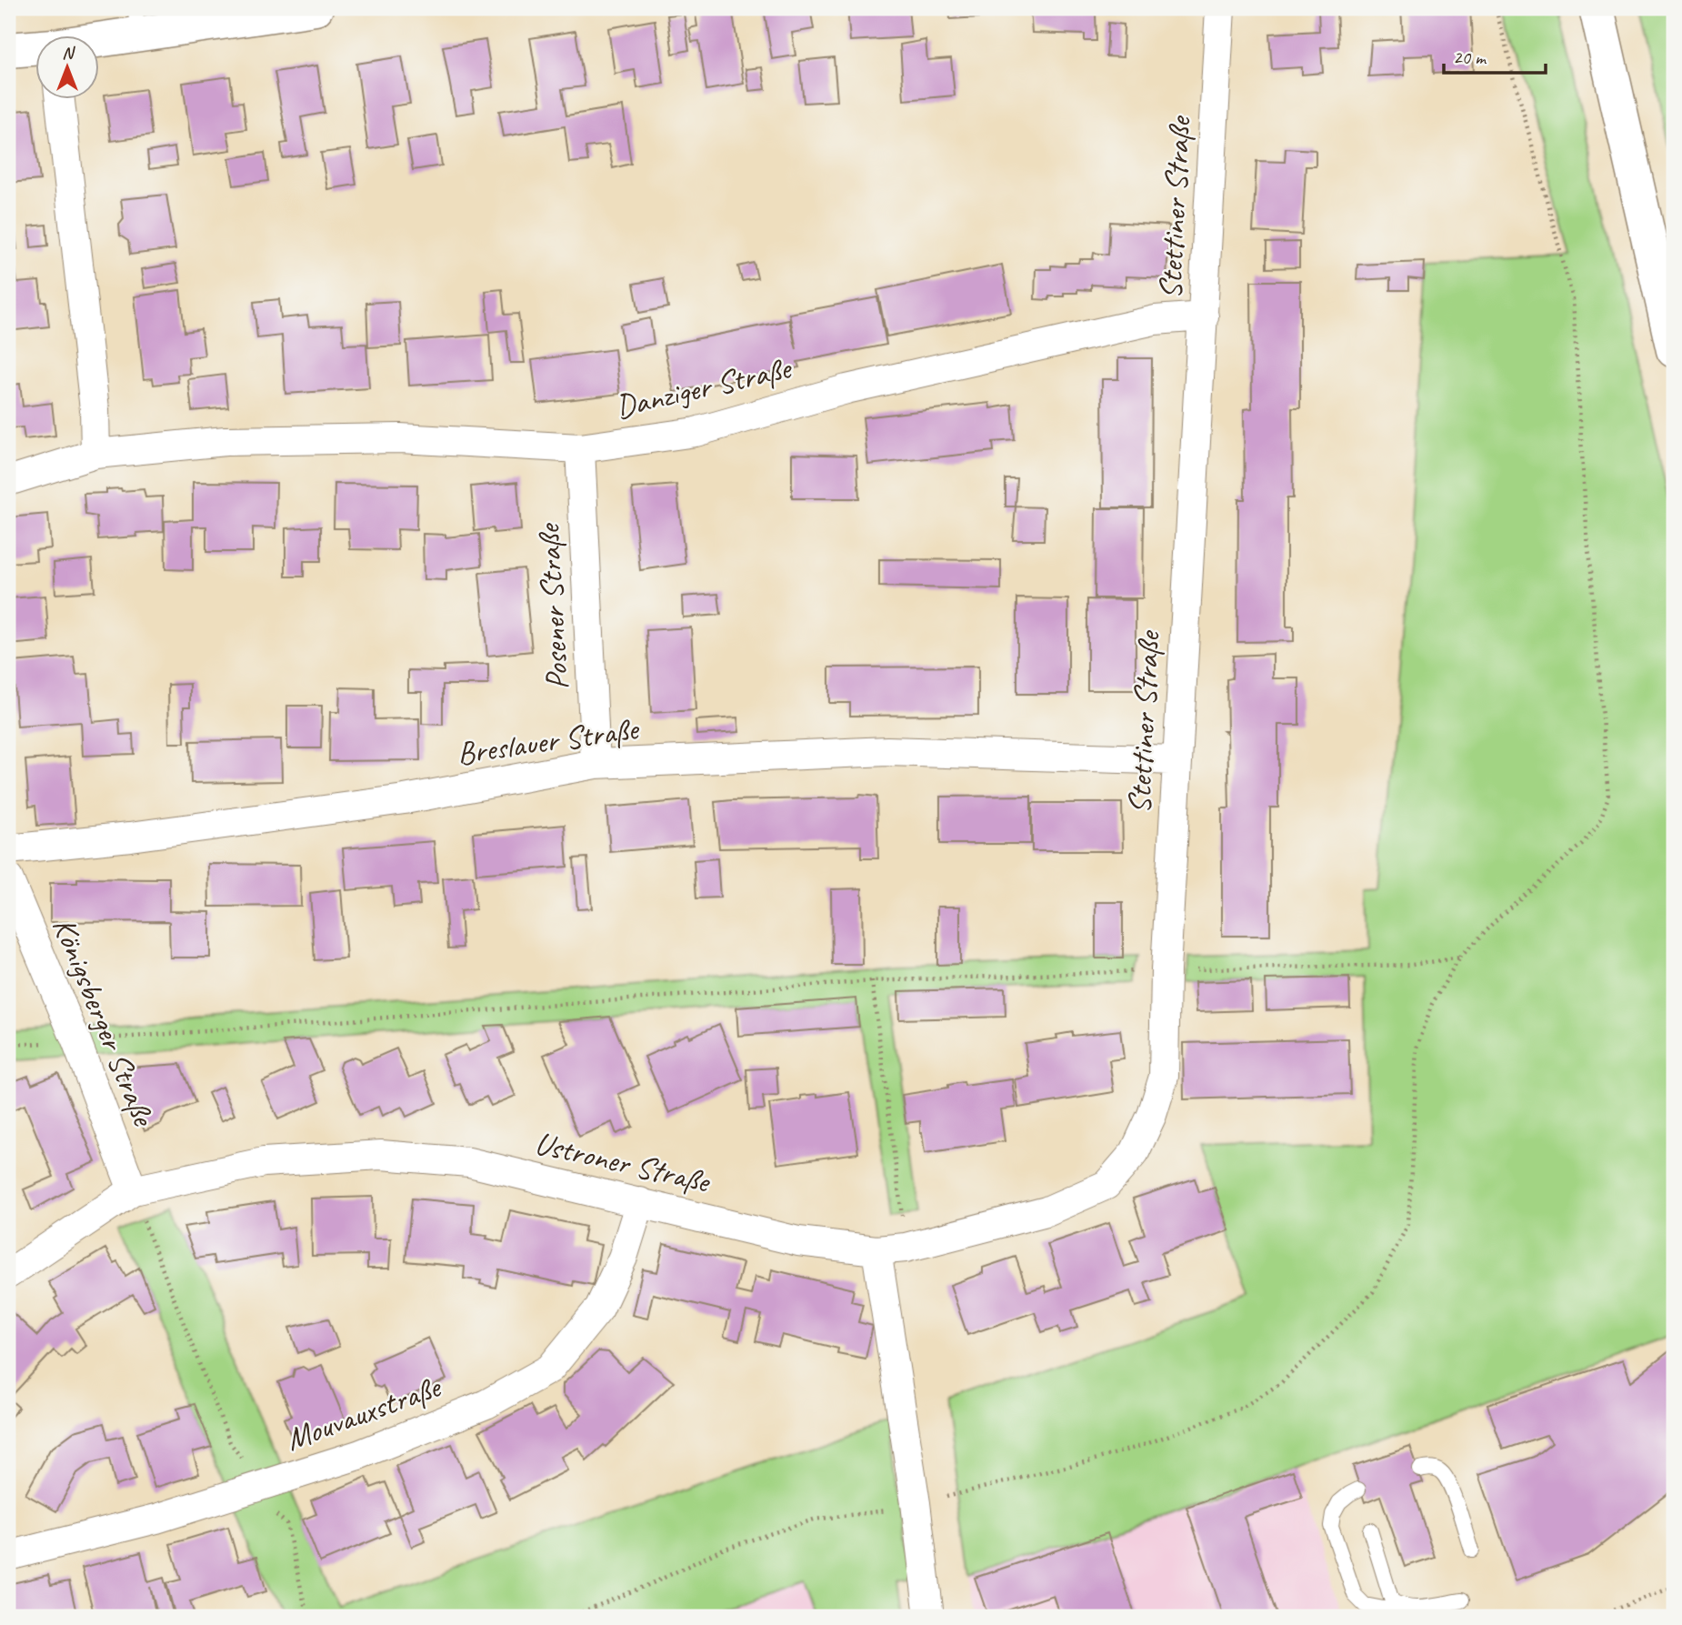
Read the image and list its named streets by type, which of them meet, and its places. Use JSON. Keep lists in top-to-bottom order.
{
  "streets": {
    "street": [
      "Stettiner Straße",
      "Danziger Straße",
      "Posener Straße",
      "Breslauer Straße",
      "Königsberger Straße",
      "Ustroner Straße",
      "Mouvauxstraße"
    ]
  },
  "crossings": [
    ["Stettiner Straße", "Danziger Straße"],
    ["Stettiner Straße", "Breslauer Straße"],
    ["Stettiner Straße", "Ustroner Straße"],
    ["Danziger Straße", "Posener Straße"],
    ["Posener Straße", "Breslauer Straße"],
    ["Königsberger Straße", "Ustroner Straße"],
    ["Ustroner Straße", "Mouvauxstraße"]
  ],
  "scale_bar": "20 m",
  "north": "top"
}
